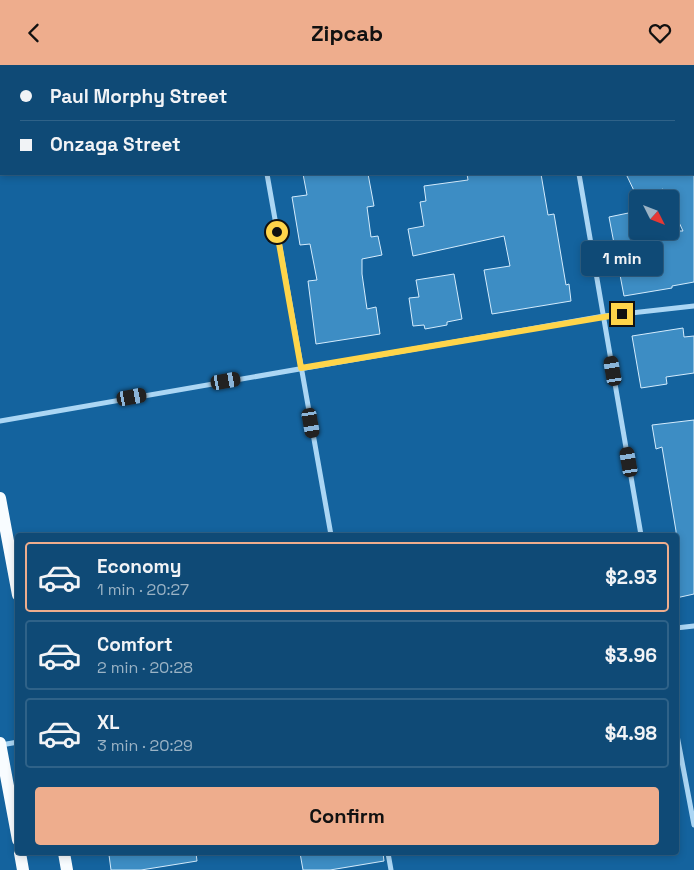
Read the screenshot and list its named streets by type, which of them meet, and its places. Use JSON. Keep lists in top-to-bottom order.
{
  "north": "bottom right",
  "page": {
    "header": "Zipcab",
    "banner": ["Paul Morphy Street", "Onzaga Street"],
    "bubble": "1 min",
    "list": [
      {
        "name": "Economy",
        "note": "1 min · 20:27",
        "value": "$2.93"
      },
      {
        "name": "Comfort",
        "note": "2 min · 20:28",
        "value": "$3.96"
      },
      {
        "name": "XL",
        "note": "3 min · 20:29",
        "value": "$4.98"
      }
    ],
    "buttons": "Confirm"
  }
}
